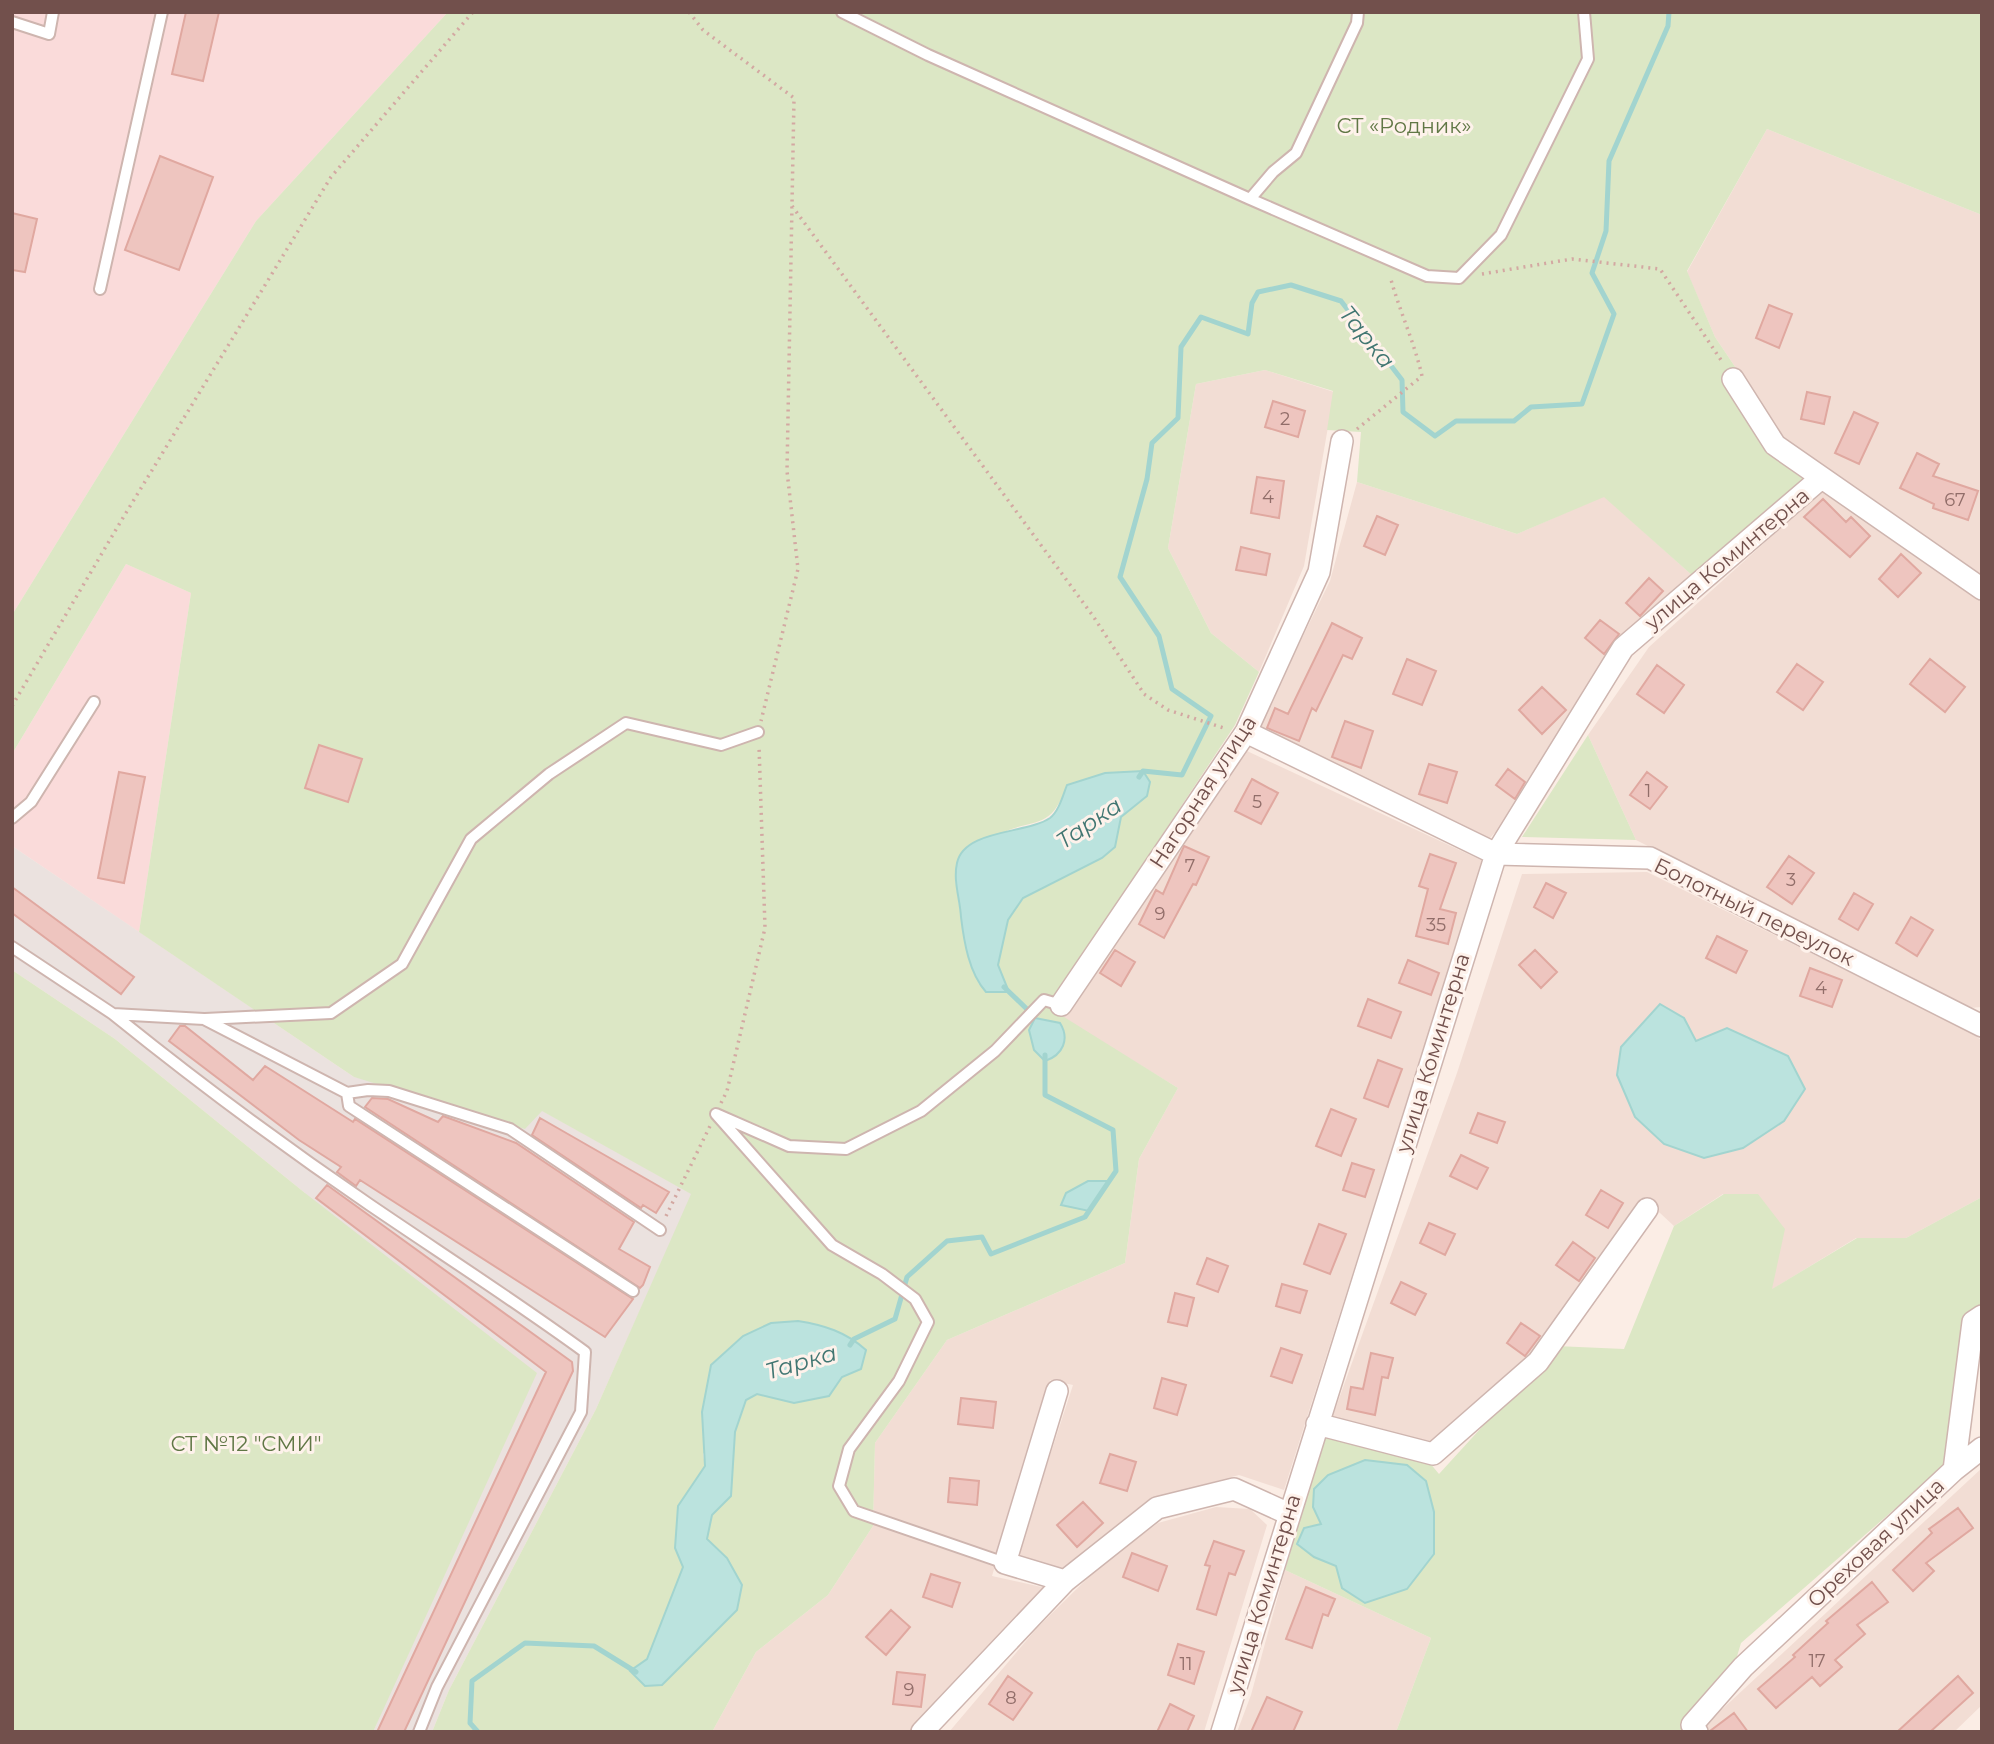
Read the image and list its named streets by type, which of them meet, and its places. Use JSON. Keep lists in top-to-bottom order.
{
  "streets": {
    "street": [
      "улица Коминтерна",
      "Нагорная улица",
      "Болотный переулок",
      "Ореховая улица"
    ]
  },
  "crossings": [
    ["улица Коминтерна", "Болотный переулок"],
    ["Нагорная улица", "Болотный переулок"]
  ],
  "water": ["Тарка"],
  "parks": ["СТ «Родник»", "СТ №12 \"СМИ\""],
  "house_numbers": [
    "2",
    "4",
    "67",
    "1",
    "5",
    "7",
    "3",
    "9",
    "35",
    "4",
    "17",
    "11",
    "9",
    "8"
  ]
}
